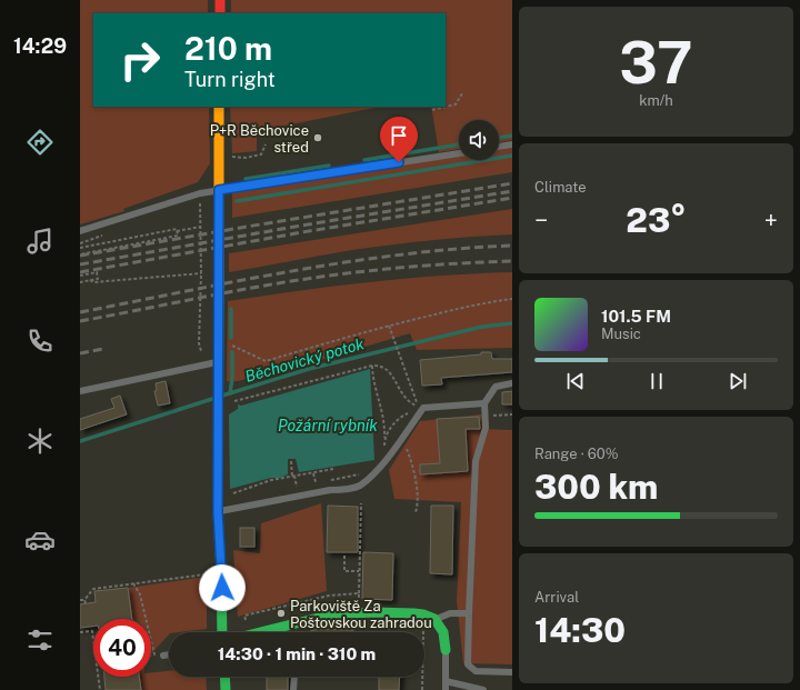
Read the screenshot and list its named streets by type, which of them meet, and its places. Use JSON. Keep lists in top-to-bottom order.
{
  "water": ["Běchovický potok", "Požární rybník"],
  "places": ["P+R Běchovice střed", "Parkoviště Za Poštovskou zahradou"],
  "page": {
    "tabs": "14:29",
    "tile": [
      ["37", "km/h"],
      "Climate",
      ["Range · 60%", "300 km"],
      ["Arrival", "14:30"]
    ],
    "turn": ["210 m", "Turn right"],
    "heat": ["−", "23°", "+"],
    "song": ["101.5 FM", "Music"],
    "limit": "40",
    "trip": "14:30 · 1 min · 310 m"
  }
}
